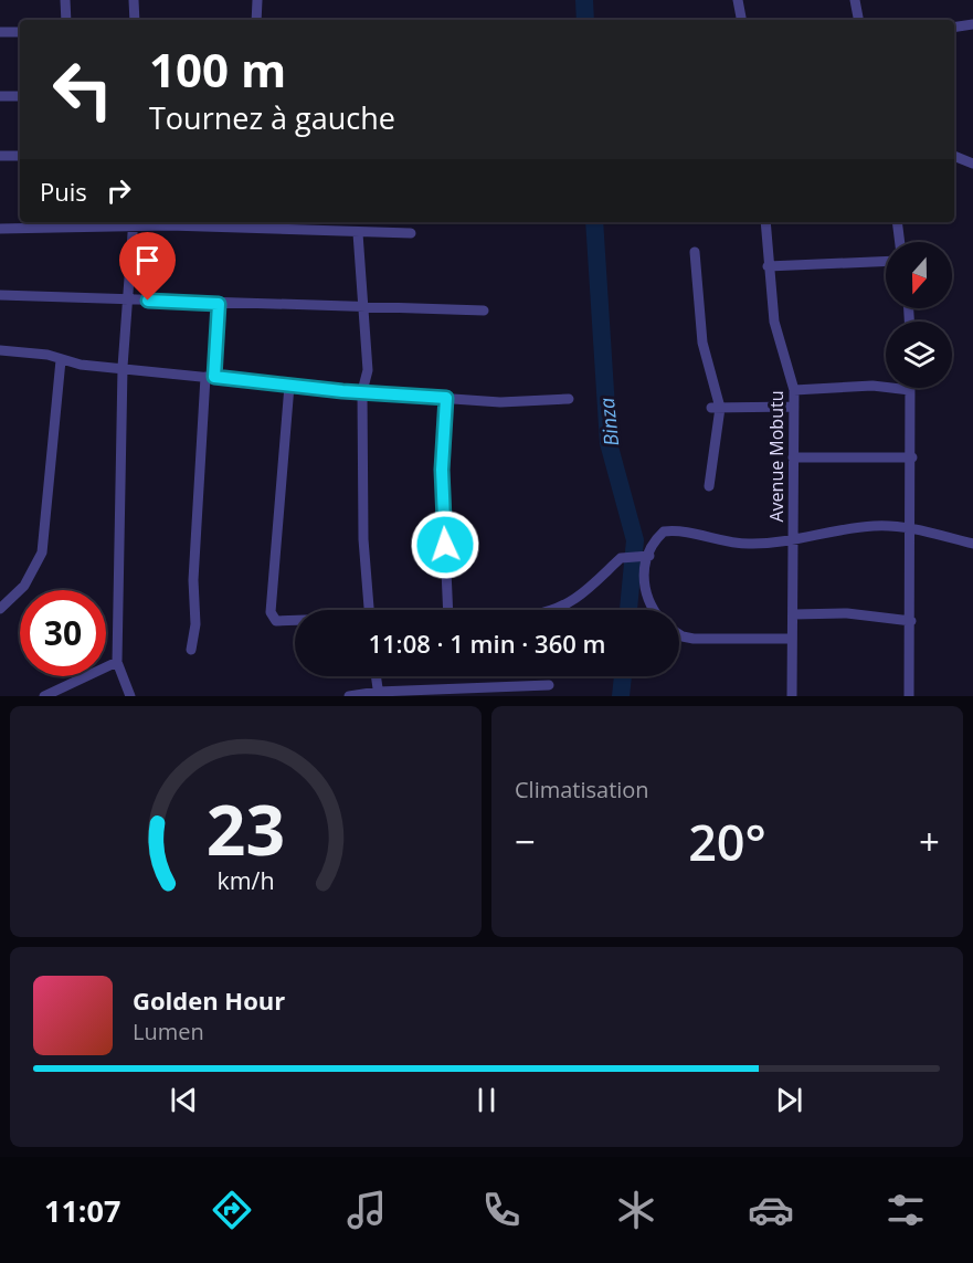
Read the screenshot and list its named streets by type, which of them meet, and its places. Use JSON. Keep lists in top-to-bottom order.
{
  "streets": {
    "street": ["Avenue Mobutu"]
  },
  "water": ["Binza"],
  "north": "bottom",
  "page": {
    "turn": ["100 m", "Tournez à gauche"],
    "then": "Puis",
    "limit": "30",
    "trip": "11:08 · 1 min · 360 m",
    "tile": "Climatisation",
    "heat": ["−", "20°", "+"],
    "song": ["Golden Hour", "Lumen"],
    "tabs": "11:07",
    "gauge": ["23", "km/h"]
  }
}
